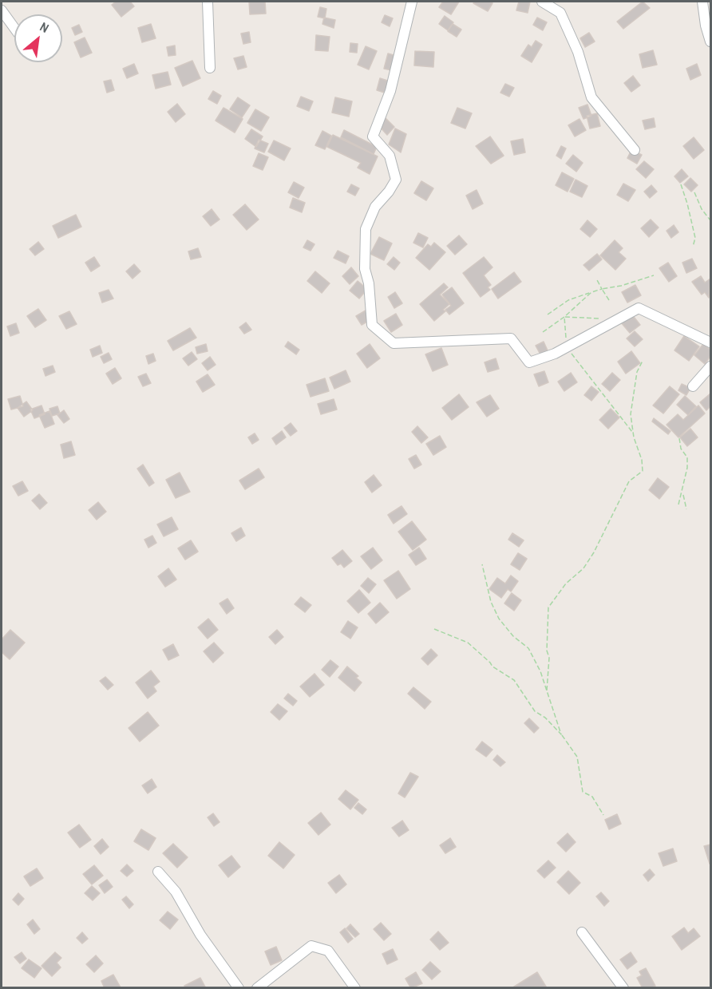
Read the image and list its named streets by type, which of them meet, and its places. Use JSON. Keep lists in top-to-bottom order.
{
  "north": "top right"
}
